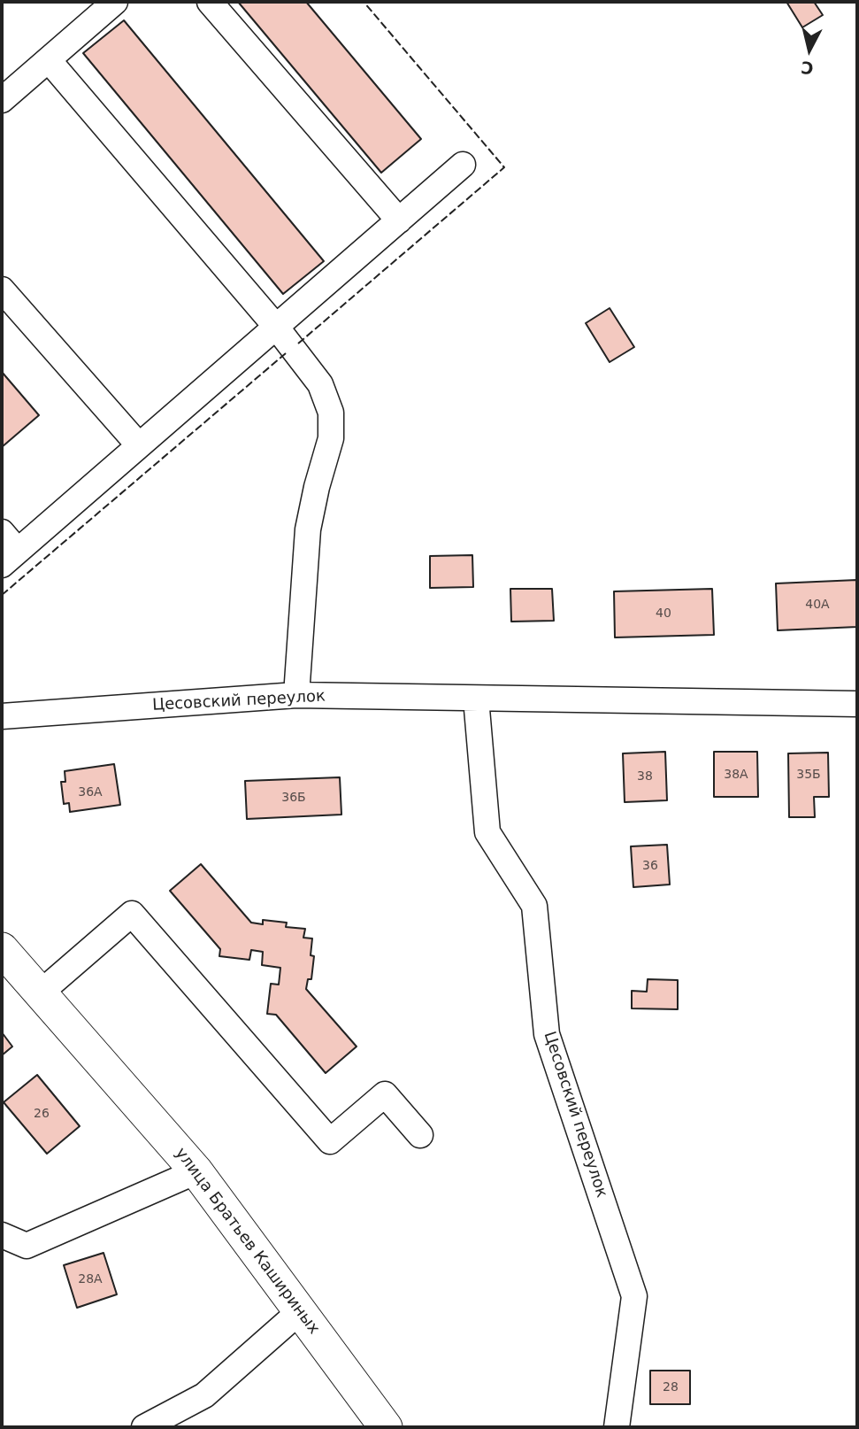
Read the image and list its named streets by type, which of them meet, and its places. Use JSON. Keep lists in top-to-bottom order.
{
  "streets": {
    "main road": ["улица Братьев Кашириных"],
    "street": ["Цесовский переулок"]
  },
  "house_numbers": [
    "40А",
    "40",
    "38А",
    "35Б",
    "38",
    "36А",
    "36Б",
    "36",
    "26",
    "28А",
    "28"
  ],
  "north": "bottom"
}
